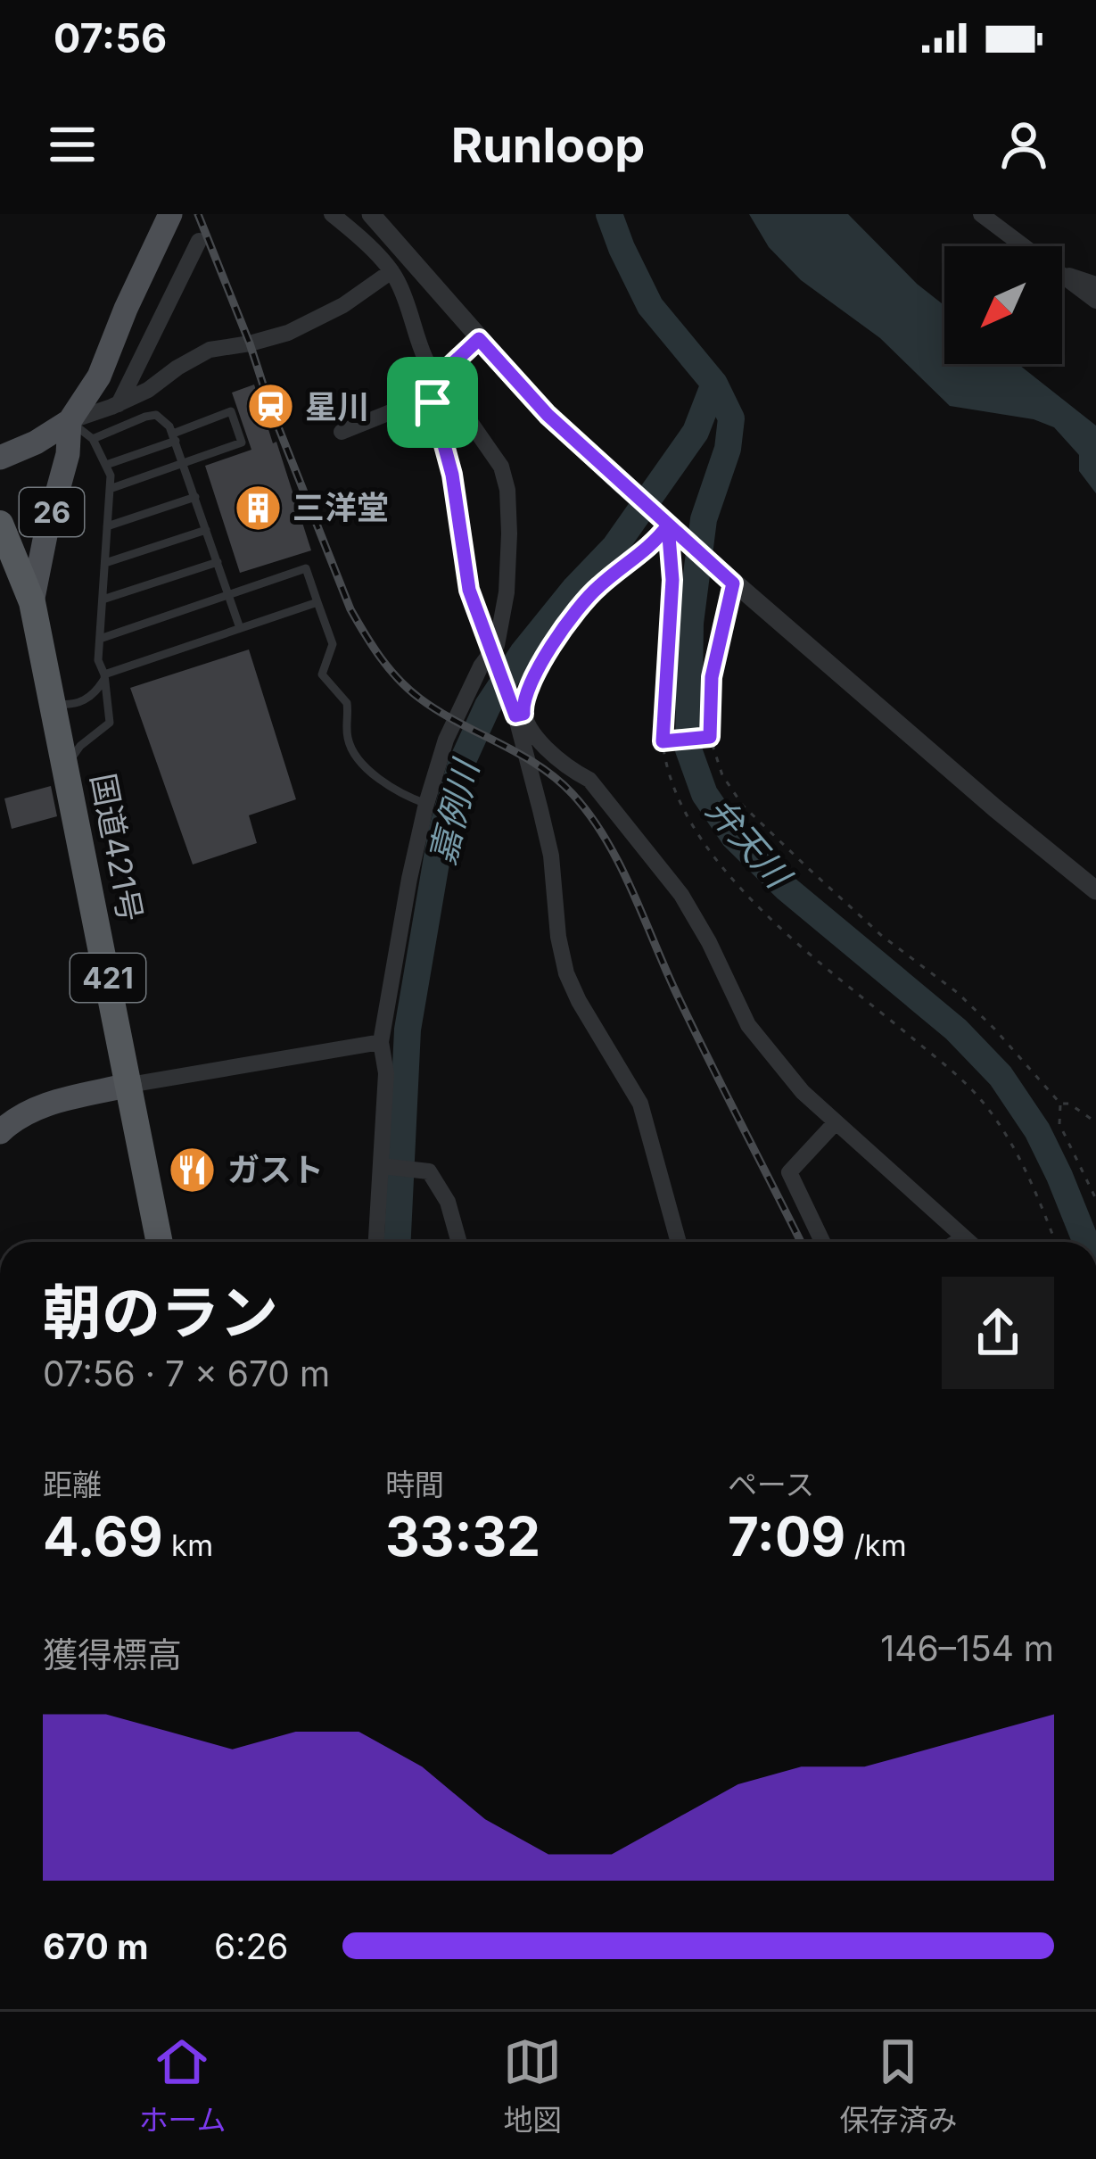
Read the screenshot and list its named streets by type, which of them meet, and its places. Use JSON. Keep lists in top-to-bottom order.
{
  "streets": {
    "highway": ["国道421号", "421"],
    "main road": ["26"]
  },
  "crossings": [
    ["26", "国道421号"]
  ],
  "water": ["嘉例川", "弁天川"],
  "places": {
    "station": ["星川"],
    "building": ["三洋堂"],
    "restaurant": ["ガスト"]
  },
  "north": "bottom left",
  "page": {
    "status": "07:56",
    "header": "Runloop",
    "heading": ["朝のラン", "07:56 · 7 × 670 m"],
    "stats": [
      ["距離", "4.69 km"],
      ["時間", "33:32"],
      ["ペース", "7:09 /km"]
    ],
    "chart": ["獲得標高", "146–154 m"],
    "list": [
      {
        "name": "670 m",
        "note": "6:26"
      }
    ],
    "tabs": ["ホーム", "地図", "保存済み"]
  }
}
